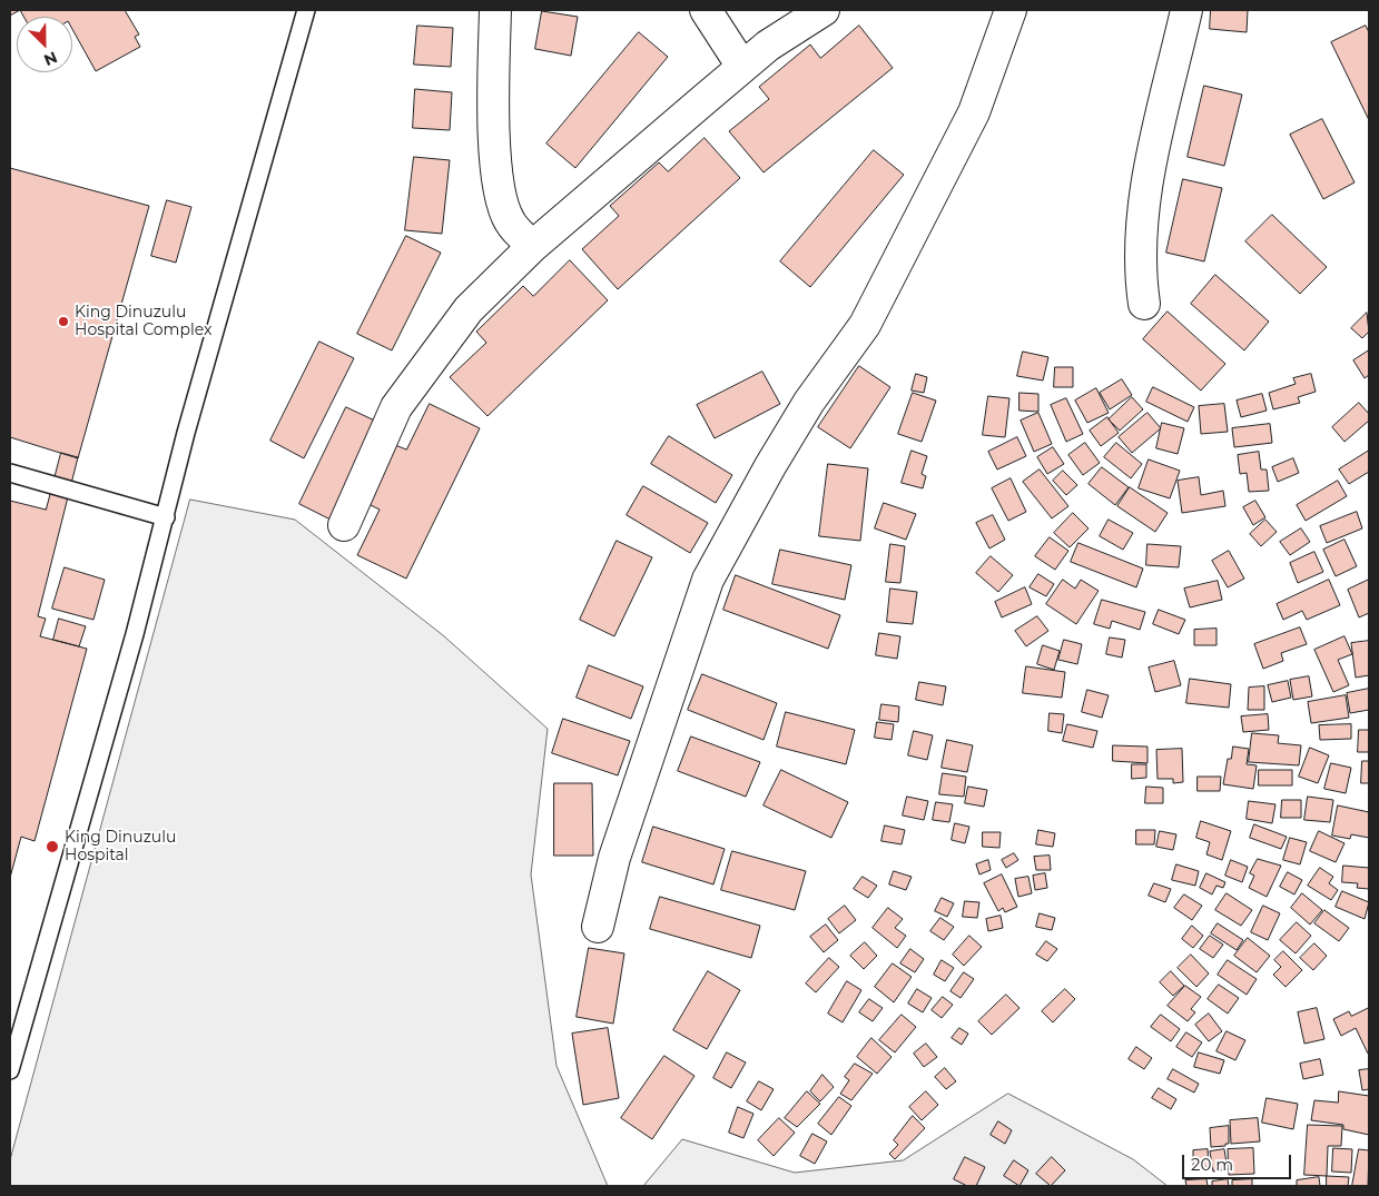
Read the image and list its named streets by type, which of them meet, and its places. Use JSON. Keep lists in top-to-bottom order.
{
  "places": ["King Dinuzulu Hospital Complex", "King Dinuzulu Hospital"],
  "scale_bar": "20 m",
  "north": "bottom right"
}
